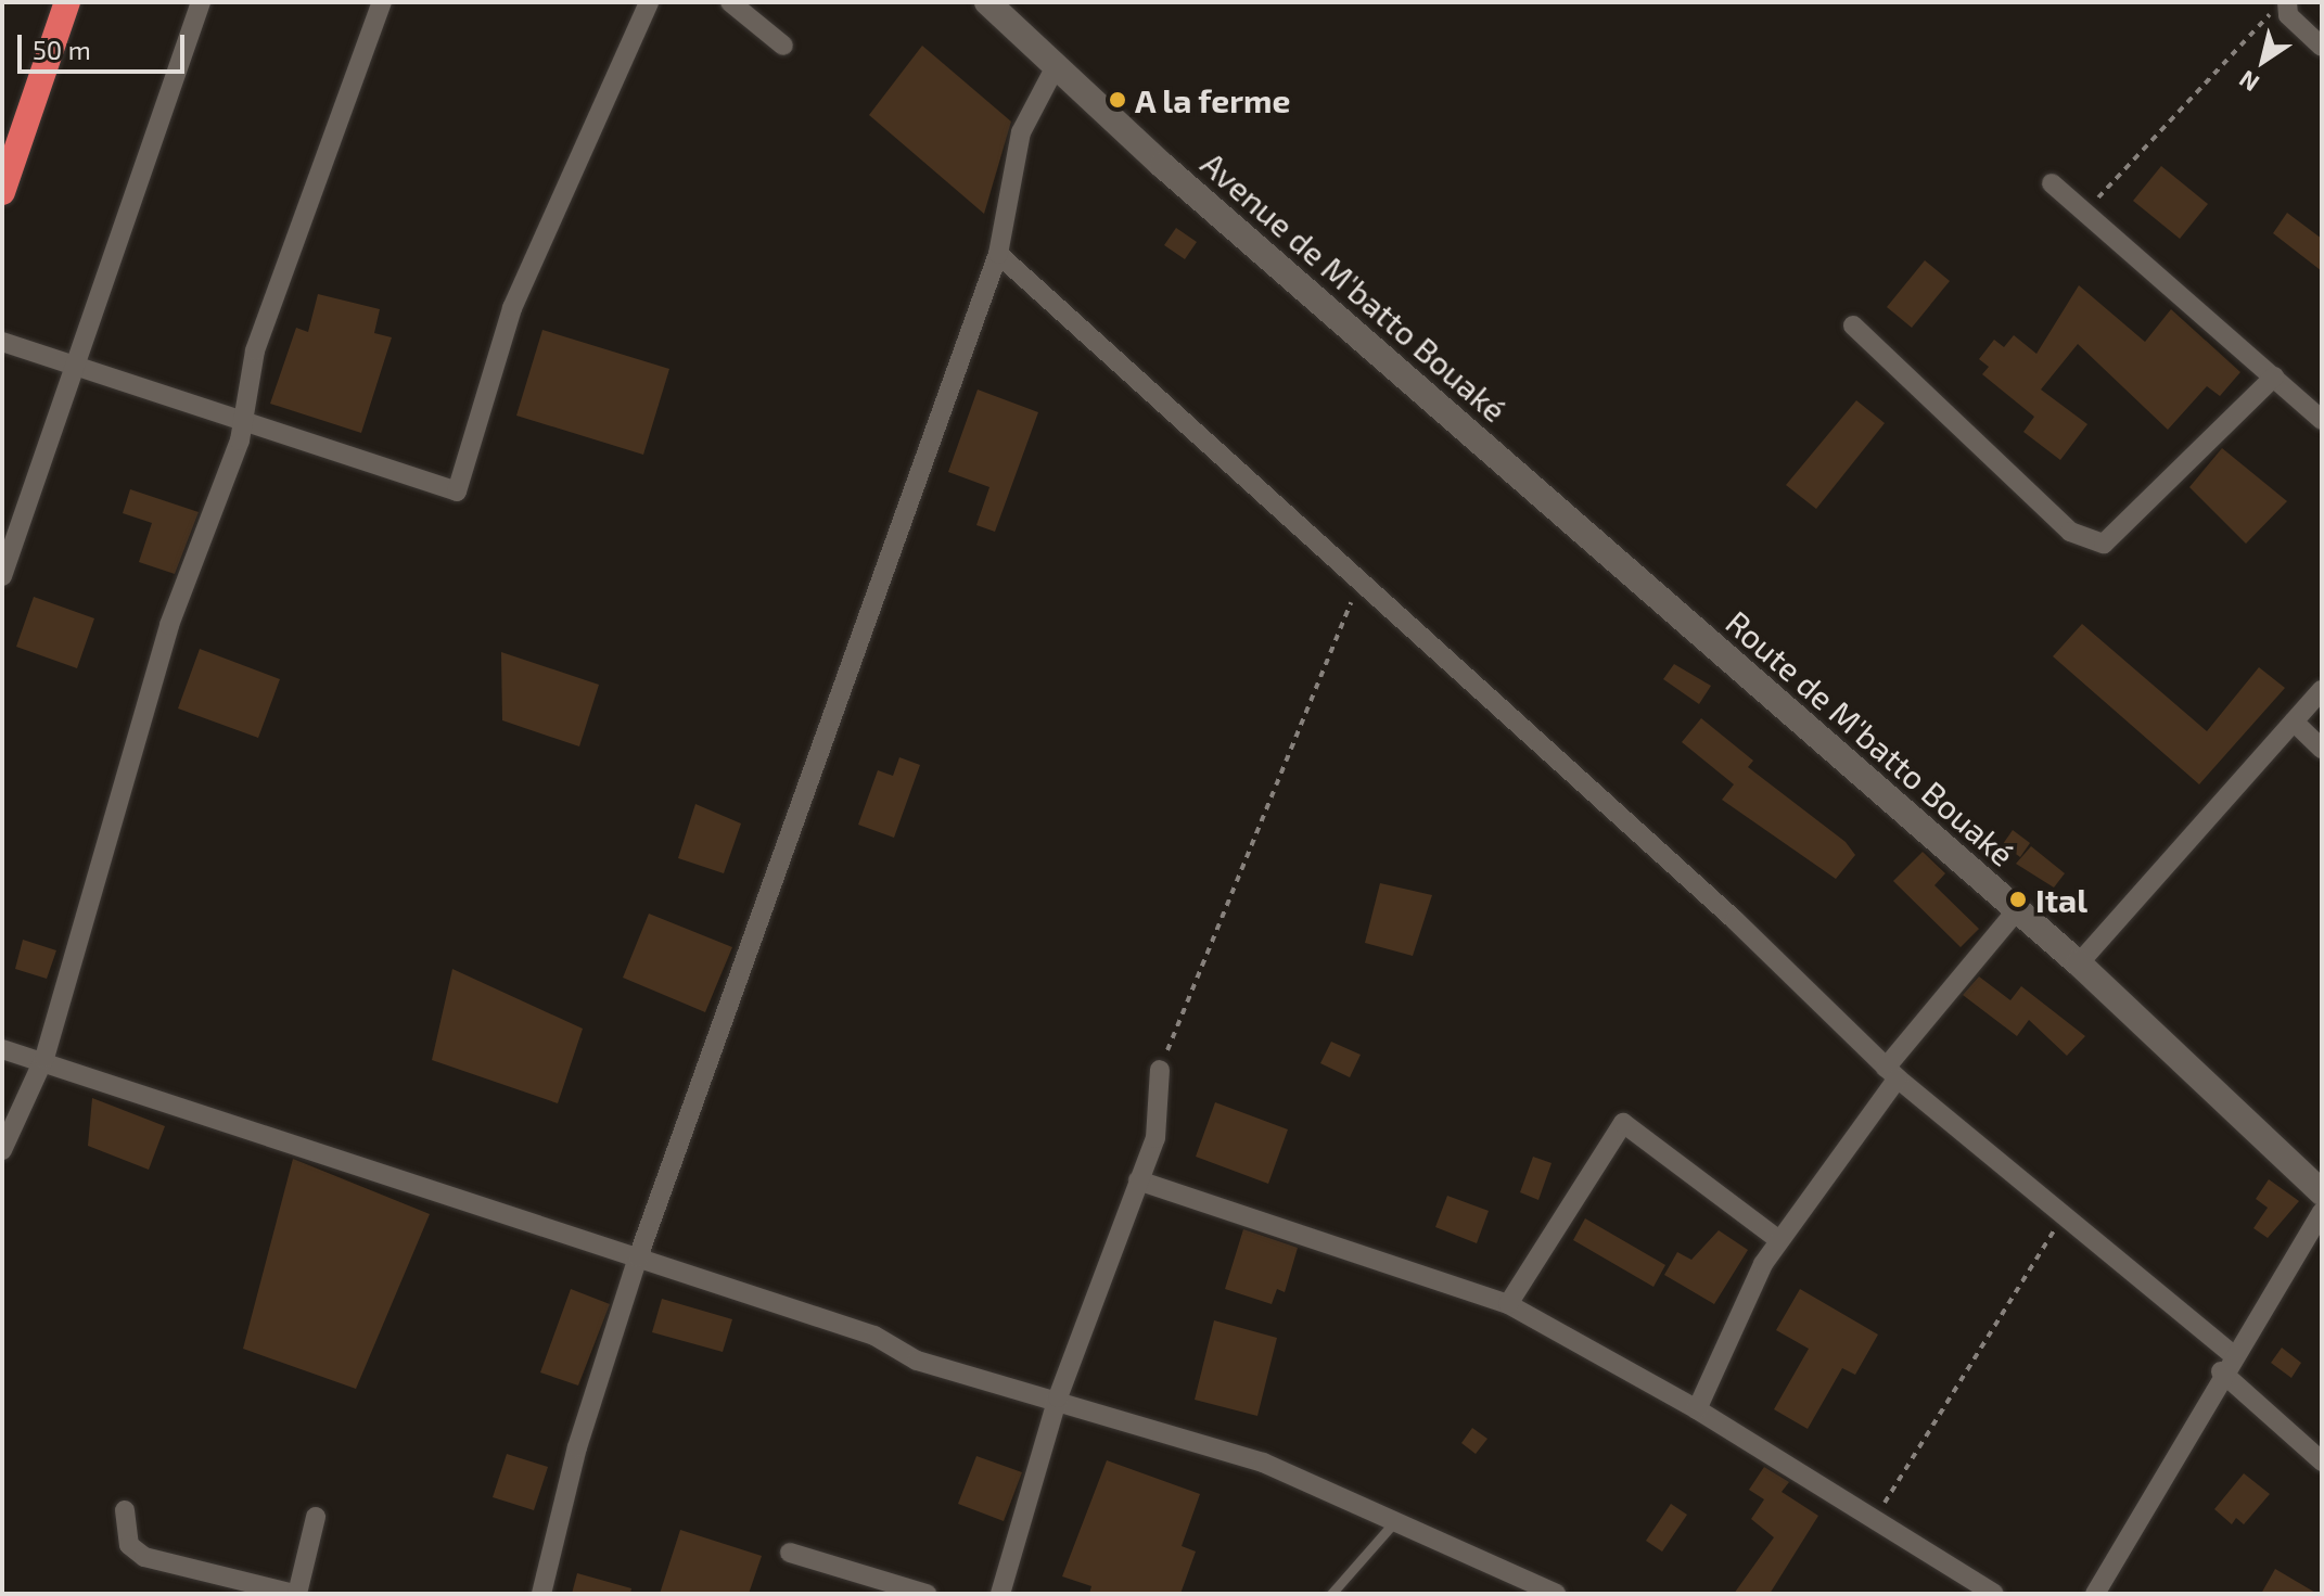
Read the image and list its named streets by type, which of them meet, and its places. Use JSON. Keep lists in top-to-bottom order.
{
  "streets": {
    "street": ["Avenue de M'batto Bouaké", "Route de M'batto Bouaké"]
  },
  "crossings": [
    ["Avenue de M'batto Bouaké", "Route de M'batto Bouaké"]
  ],
  "places": ["A la ferme", "Ital"],
  "scale_bar": "50 m",
  "north": "bottom left"
}
